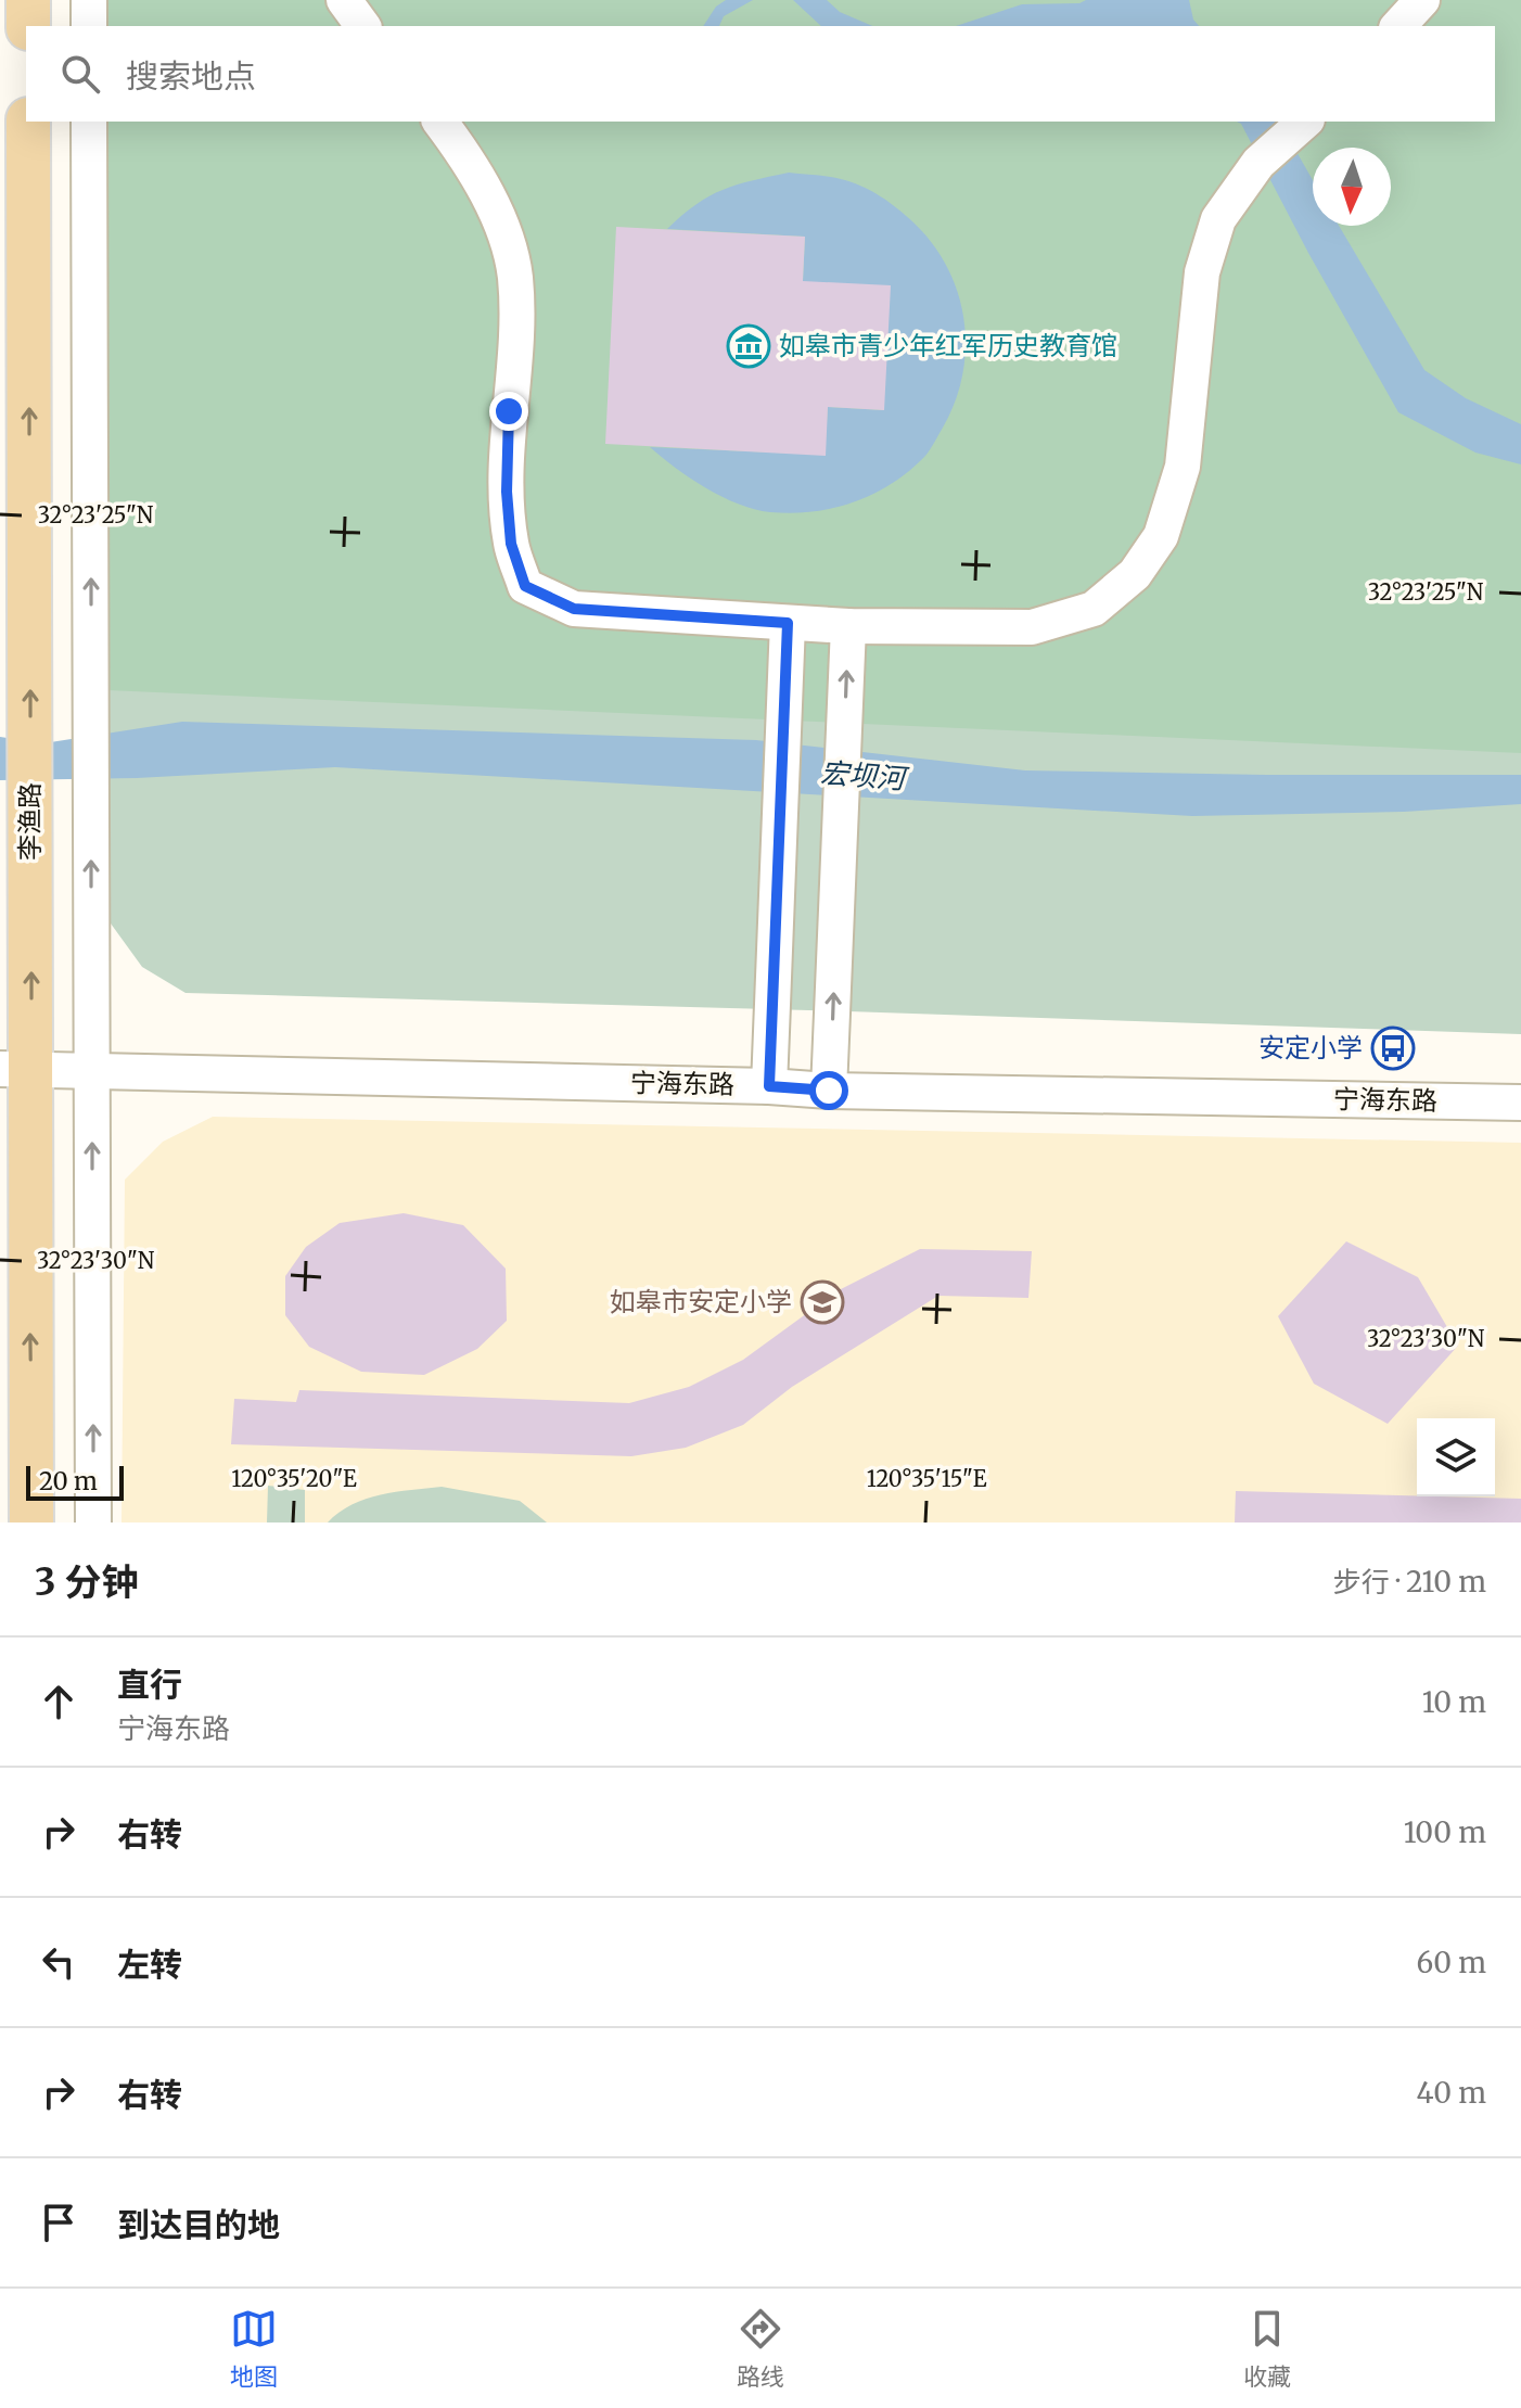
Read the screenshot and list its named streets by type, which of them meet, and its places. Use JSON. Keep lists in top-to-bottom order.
{
  "streets": {
    "main road": ["李渔路"],
    "street": ["宁海东路"]
  },
  "crossings": [
    ["李渔路", "宁海东路"]
  ],
  "one_way": ["李渔路"],
  "water": ["宏坝河"],
  "places": {
    "museum": ["如皋市青少年红军历史教育馆"],
    "bus stop": ["安定小学"],
    "school or university": ["如皋市安定小学"]
  },
  "scale_bar": "20 m",
  "north": "bottom",
  "page": {
    "search": "搜索地点",
    "scale": "20 m",
    "heading": ["3 分钟", "步行 · 210 m"],
    "list": [
      ["直行", "宁海东路", "10 m"],
      ["右转", "100 m"],
      ["左转", "60 m"],
      ["右转", "40 m"],
      "到达目的地"
    ],
    "nav": ["地图", "路线", "收藏"]
  },
  "coordinates": [
    "32°23'25\"N",
    "32°23'30\"N",
    "120°35'20\"E",
    "120°35'15\"E"
  ]
}
